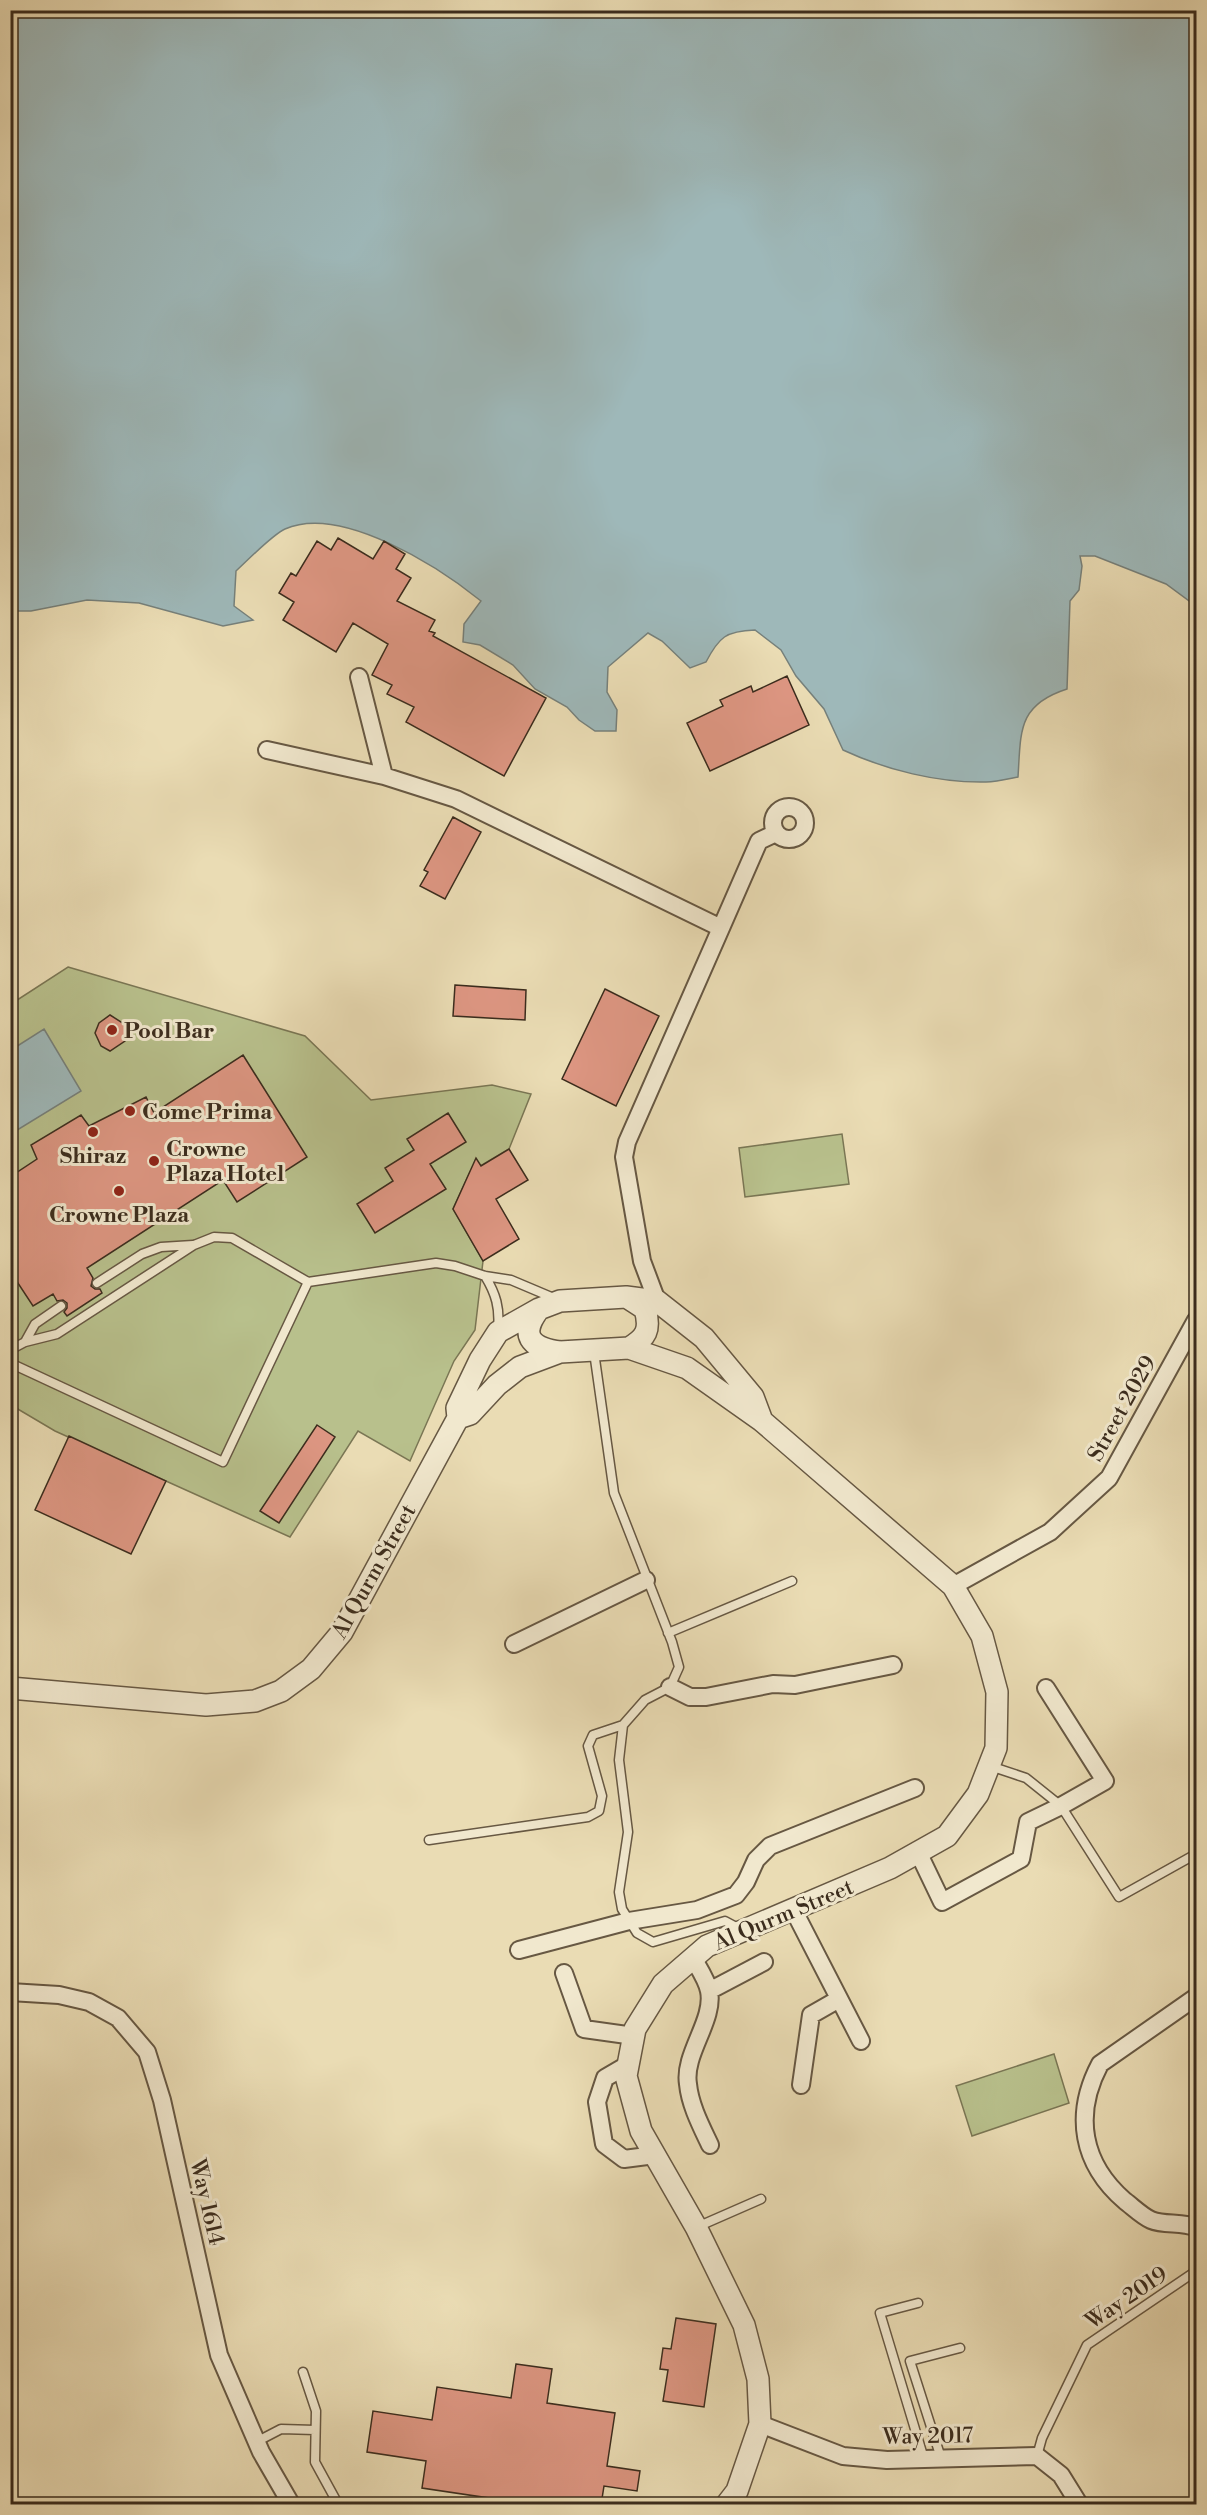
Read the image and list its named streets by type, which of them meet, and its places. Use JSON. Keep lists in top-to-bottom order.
{
  "streets": {
    "street": [
      "Street 2029",
      "Al Qurm Street",
      "Way 1614",
      "Way 2017"
    ],
    "lane": ["Way 2019"]
  },
  "crossings": [
    ["Street 2029", "Al Qurm Street"],
    ["Al Qurm Street", "Way 2017"],
    ["Way 2019", "Way 2017"]
  ],
  "places": [
    "Pool Bar",
    "Come Prima",
    "Shiraz",
    "Crowne Plaza Hotel",
    "Crowne Plaza"
  ]
}
